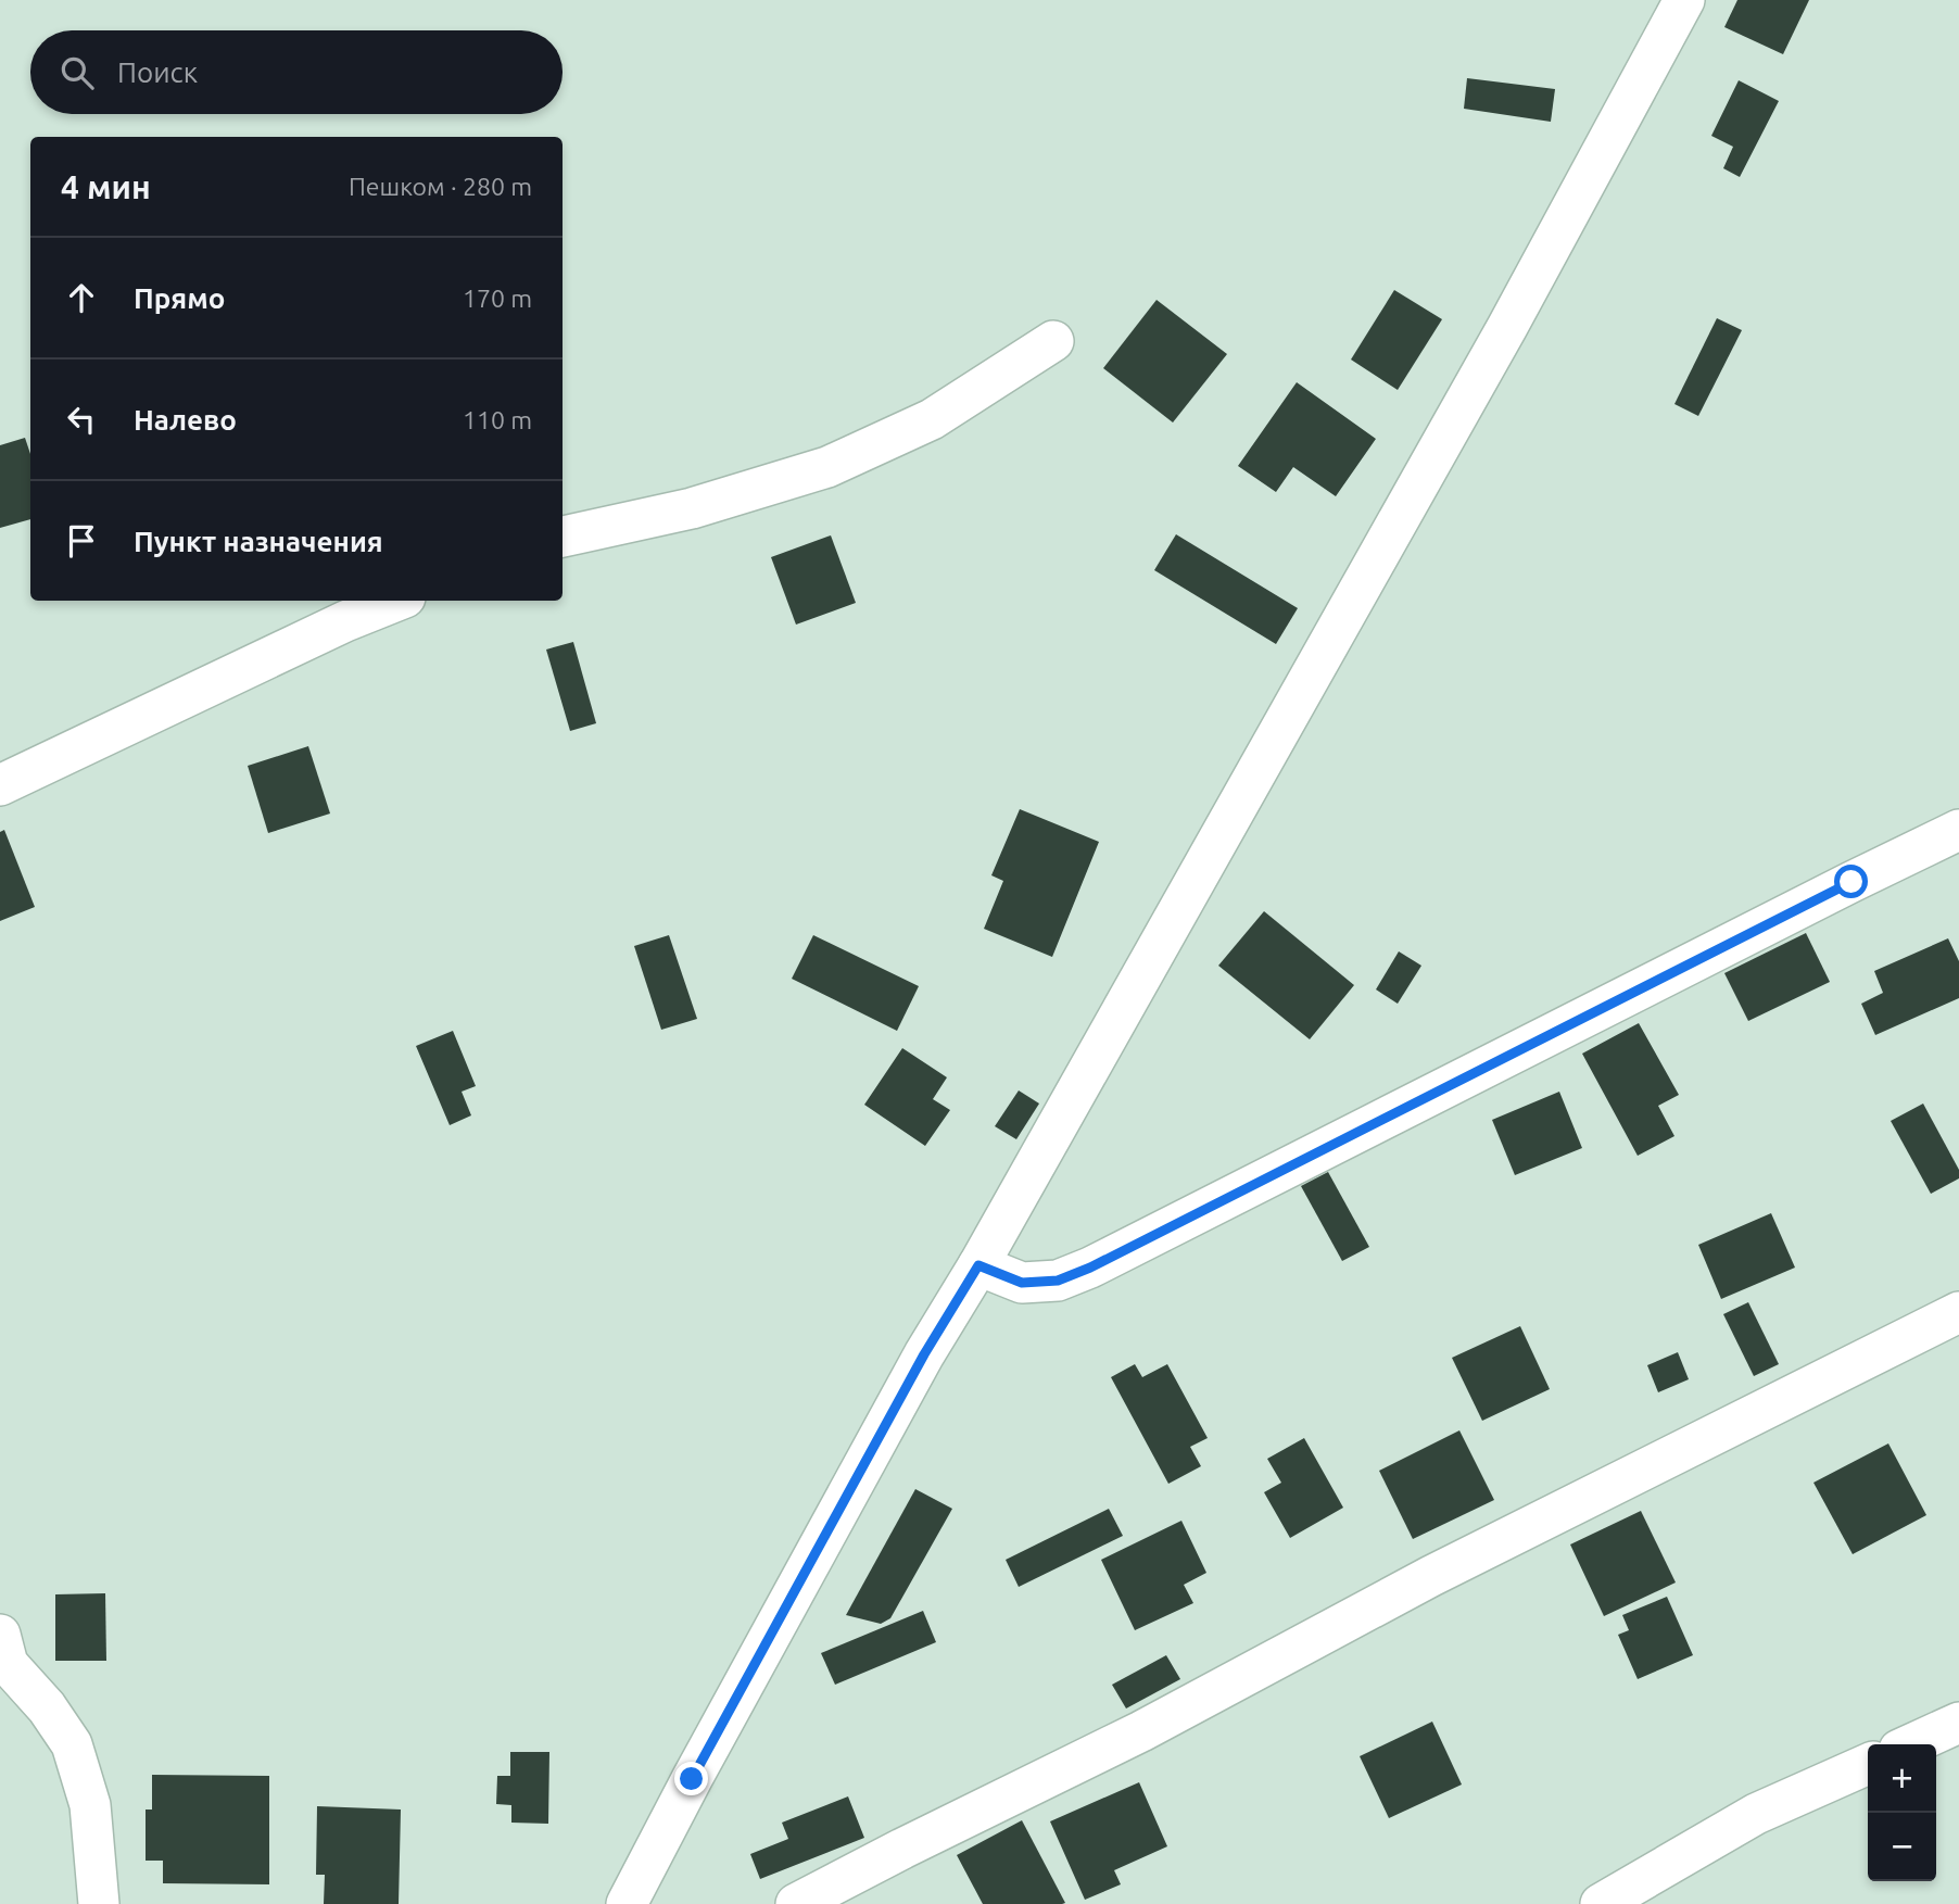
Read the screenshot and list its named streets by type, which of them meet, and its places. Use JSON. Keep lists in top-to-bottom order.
{
  "page": {
    "search": "Поиск",
    "heading": ["4 мин", "Пешком · 280 m"],
    "list": [
      ["Прямо", "170 m"],
      ["Налево", "110 m"],
      "Пункт назначения"
    ],
    "map_buttons": ["+", "−"]
  }
}
